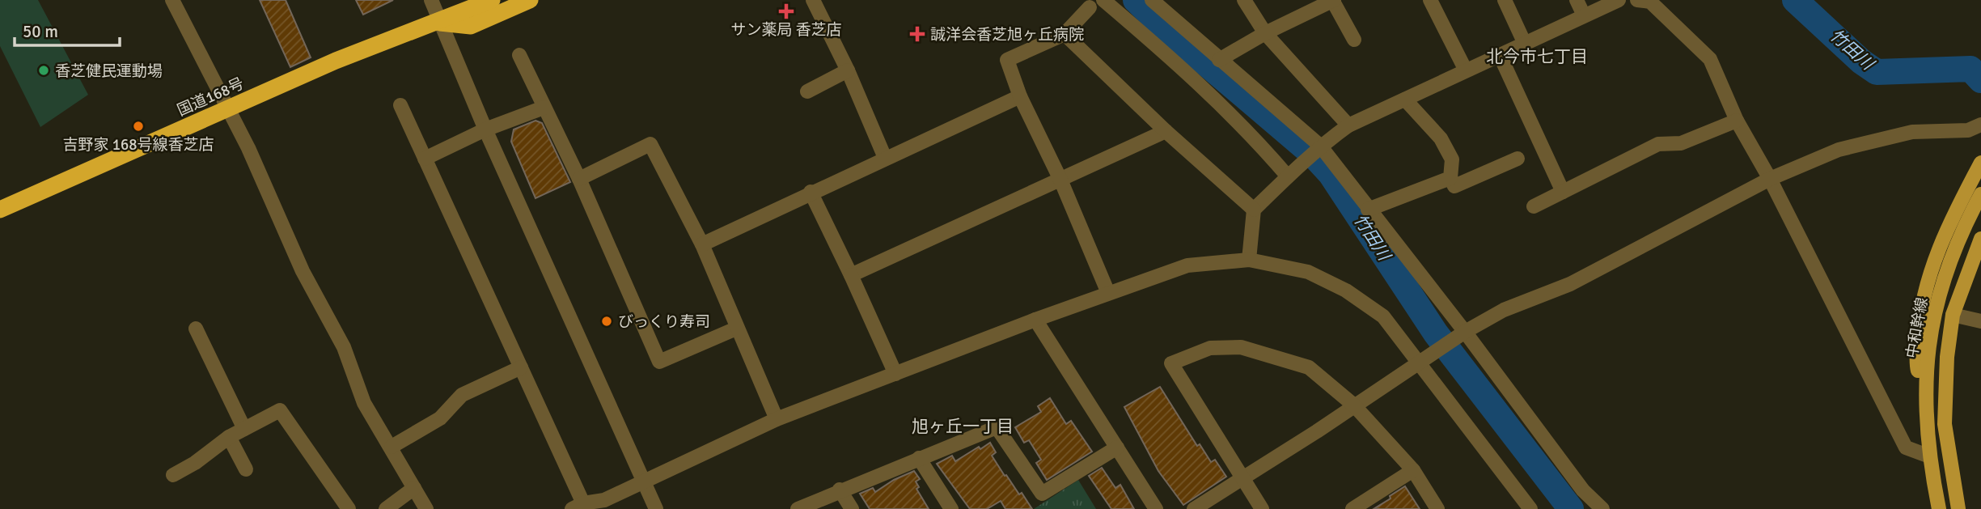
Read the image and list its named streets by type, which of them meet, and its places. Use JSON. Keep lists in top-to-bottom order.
{
  "streets": {
    "highway": ["国道168号"],
    "main road": ["中和幹線"]
  },
  "districts": ["北今市七丁目", "旭ヶ丘一丁目"],
  "water": ["竹田川"],
  "places": {
    "health": ["サン薬局 香芝店", "誠洋会香芝旭ヶ丘病院"],
    "other": ["香芝健民運動場", "吉野家 168号線香芝店", "びっくり寿司"]
  },
  "scale_bar": "50 m"
}
